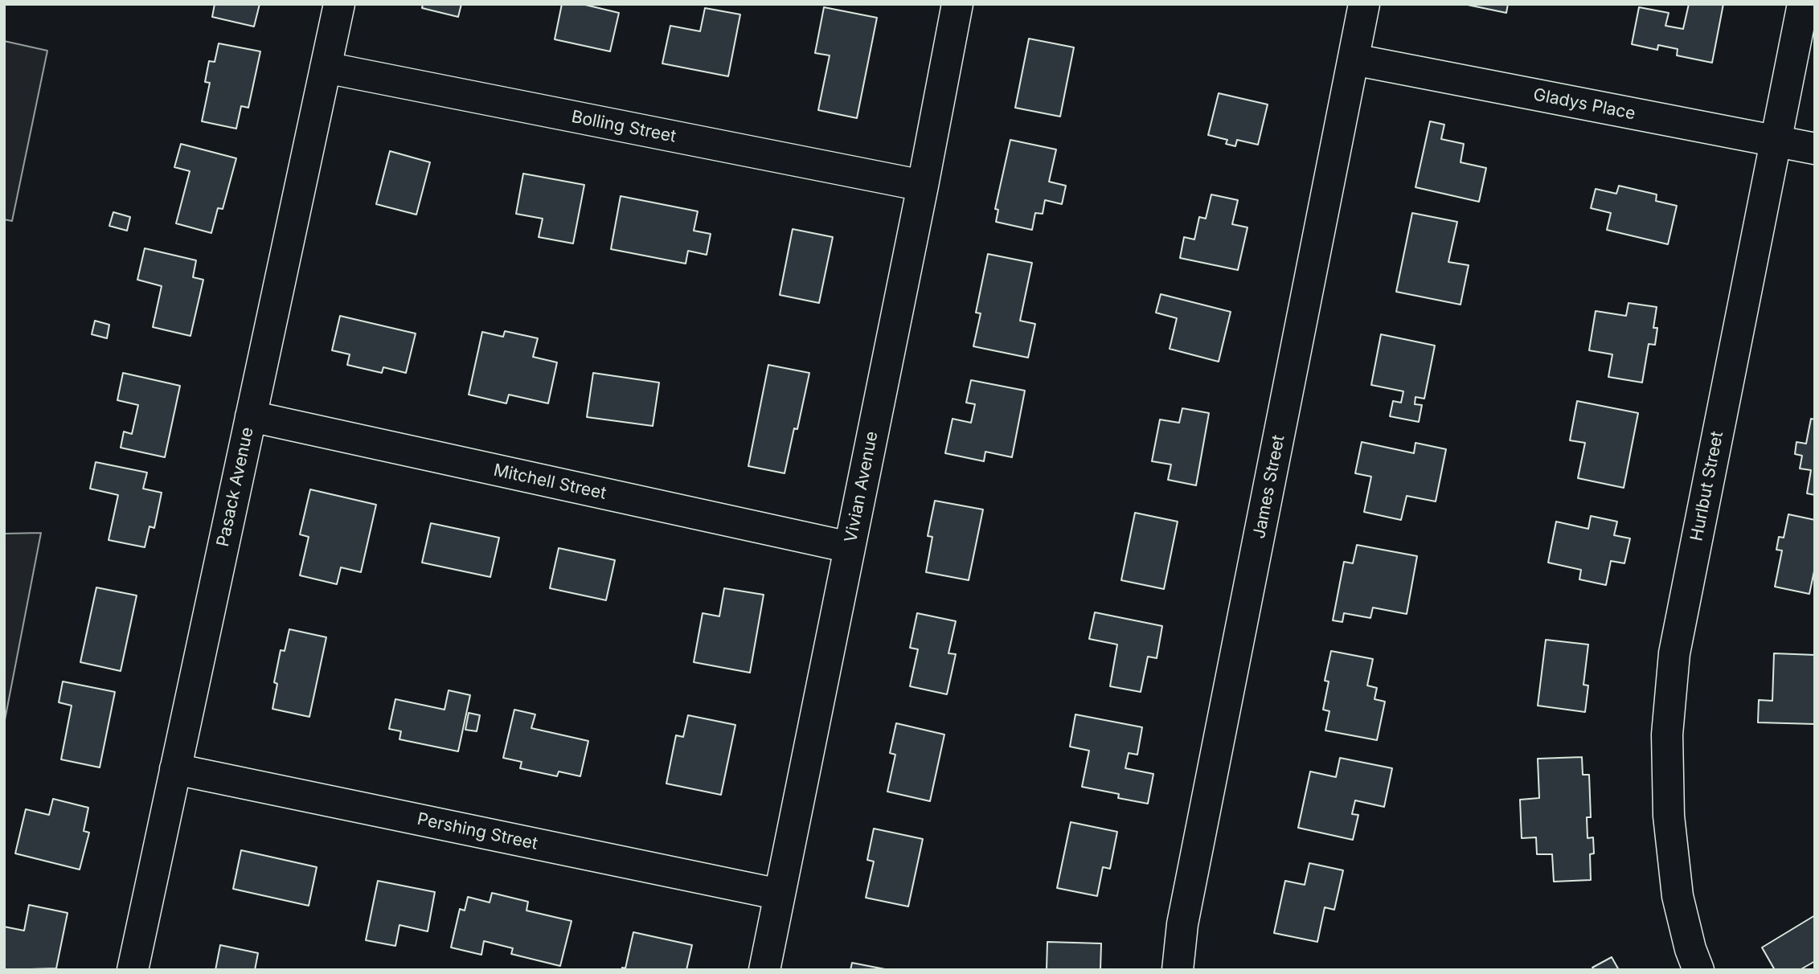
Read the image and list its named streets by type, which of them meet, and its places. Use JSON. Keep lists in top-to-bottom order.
{
  "streets": {
    "street": [
      "Gladys Place",
      "Bolling Street",
      "Mitchell Street",
      "Hurlbut Street",
      "Pasack Avenue",
      "Vivian Avenue",
      "James Street",
      "Pershing Street"
    ]
  },
  "crossings": [
    ["Gladys Place", "Hurlbut Street"],
    ["Gladys Place", "James Street"],
    ["Bolling Street", "Pasack Avenue"],
    ["Bolling Street", "Vivian Avenue"],
    ["Mitchell Street", "Pasack Avenue"],
    ["Mitchell Street", "Vivian Avenue"],
    ["Pasack Avenue", "Pershing Street"],
    ["Vivian Avenue", "Pershing Street"]
  ]
}
